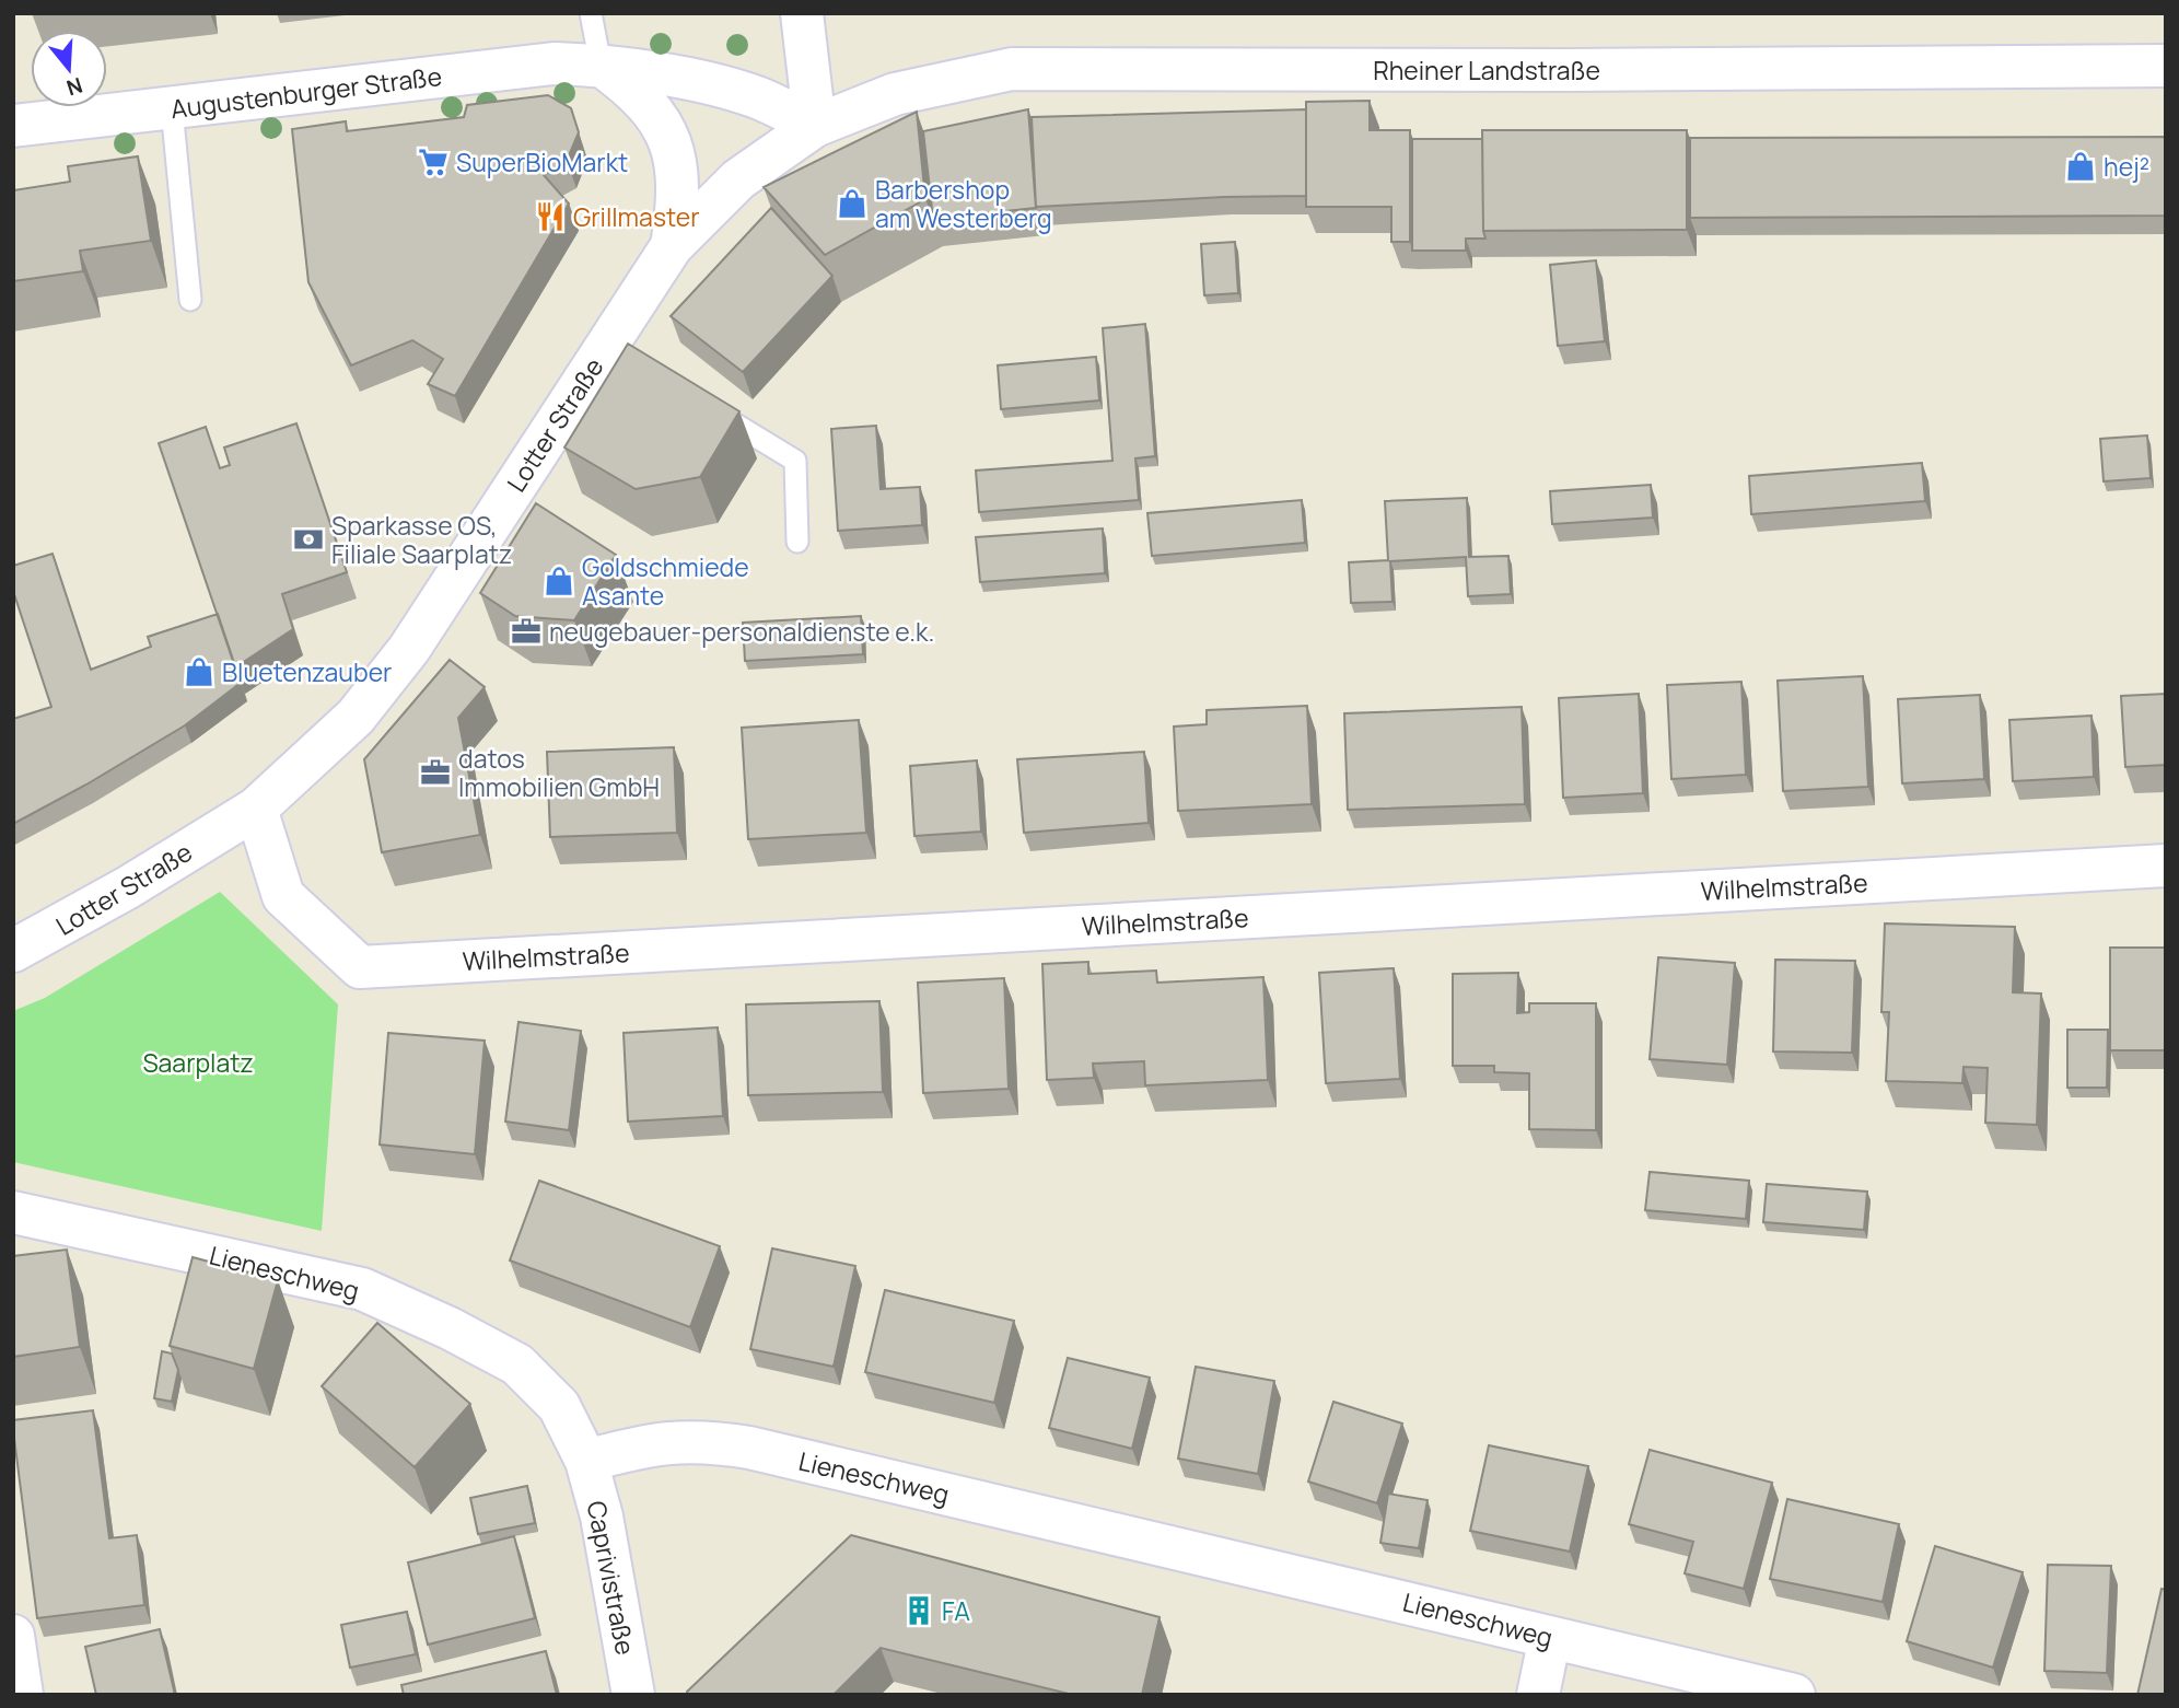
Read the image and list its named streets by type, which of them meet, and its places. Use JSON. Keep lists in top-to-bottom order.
{
  "streets": {
    "street": [
      "Rheiner Landstraße",
      "Augustenburger Straße",
      "Lotter Straße",
      "Wilhelmstraße",
      "Lieneschweg",
      "Caprivistraße"
    ]
  },
  "crossings": [
    ["Rheiner Landstraße", "Augustenburger Straße"],
    ["Rheiner Landstraße", "Lotter Straße"],
    ["Augustenburger Straße", "Lotter Straße"],
    ["Lotter Straße", "Wilhelmstraße"],
    ["Lieneschweg", "Caprivistraße"]
  ],
  "parks": ["Saarplatz"],
  "places": {
    "supermarket": ["SuperBioMarkt"],
    "shop": [
      "hej²",
      "Barbershop am Westerberg",
      "Goldschmiede Asante",
      "Bluetenzauber"
    ],
    "restaurant": ["Grillmaster"],
    "bank": ["Sparkasse OS, Filiale Saarplatz"],
    "office": ["neugebauer-personaldienste e.k.", "datos Immobilien GmbH"],
    "building": ["FA"]
  },
  "north": "bottom"
}
